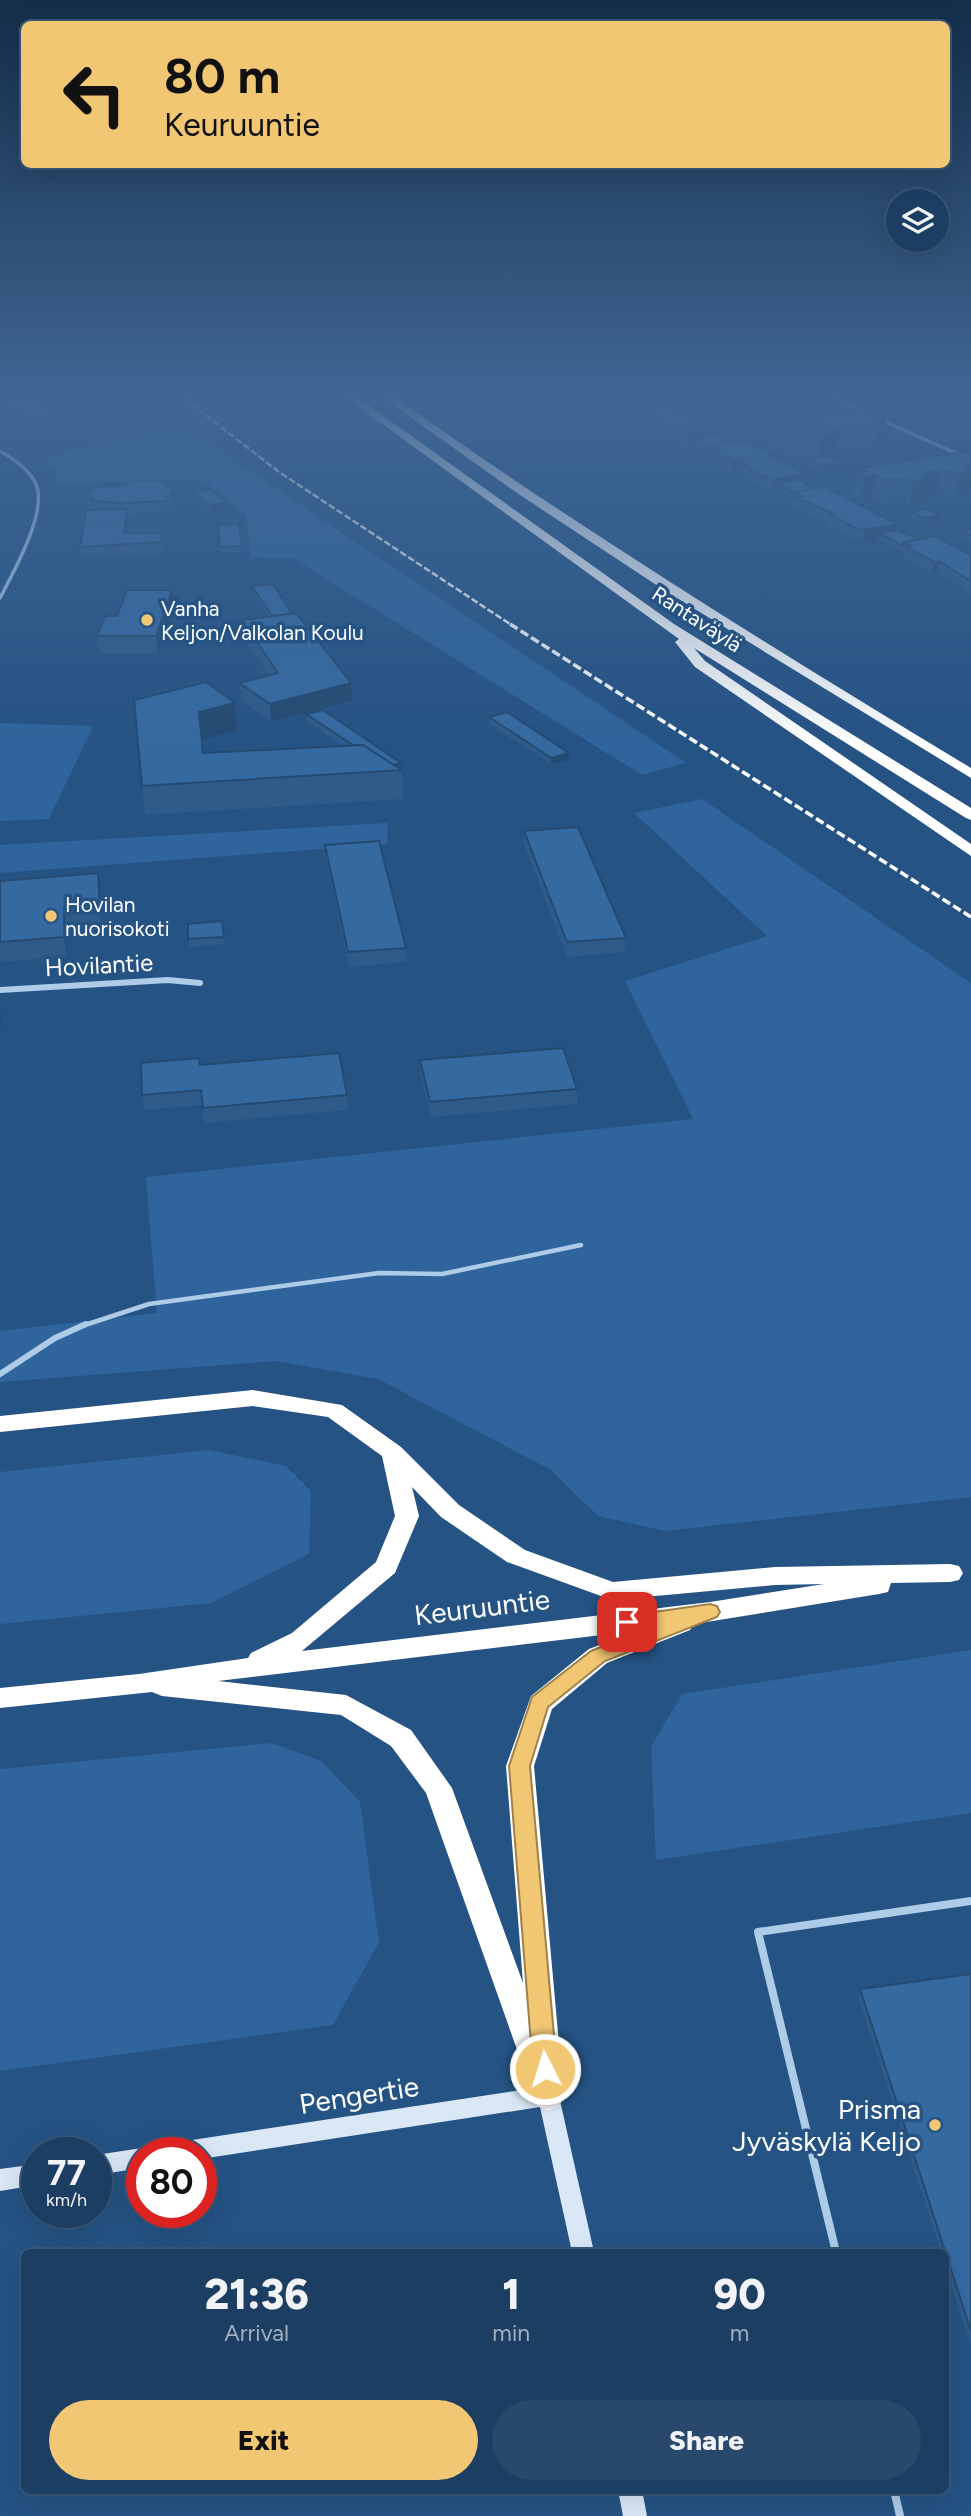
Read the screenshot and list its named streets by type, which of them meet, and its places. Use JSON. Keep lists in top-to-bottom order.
{
  "streets": {
    "highway": ["Rantaväylä", "Keuruuntie"],
    "street": ["Hovilantie", "Pengertie"]
  },
  "places": ["Vanha Keljon/Valkolan Koulu", "Hovilan nuorisokoti", "Prisma Jyväskylä Keljo"],
  "page": {
    "turn": ["80 m", "Keuruuntie"],
    "speed": "77 km/h",
    "limit": "80",
    "eta": [
      "21:36",
      "Arrival",
      "1",
      "min",
      "90",
      "m"
    ],
    "buttons": ["Exit", "Share"]
  }
}
